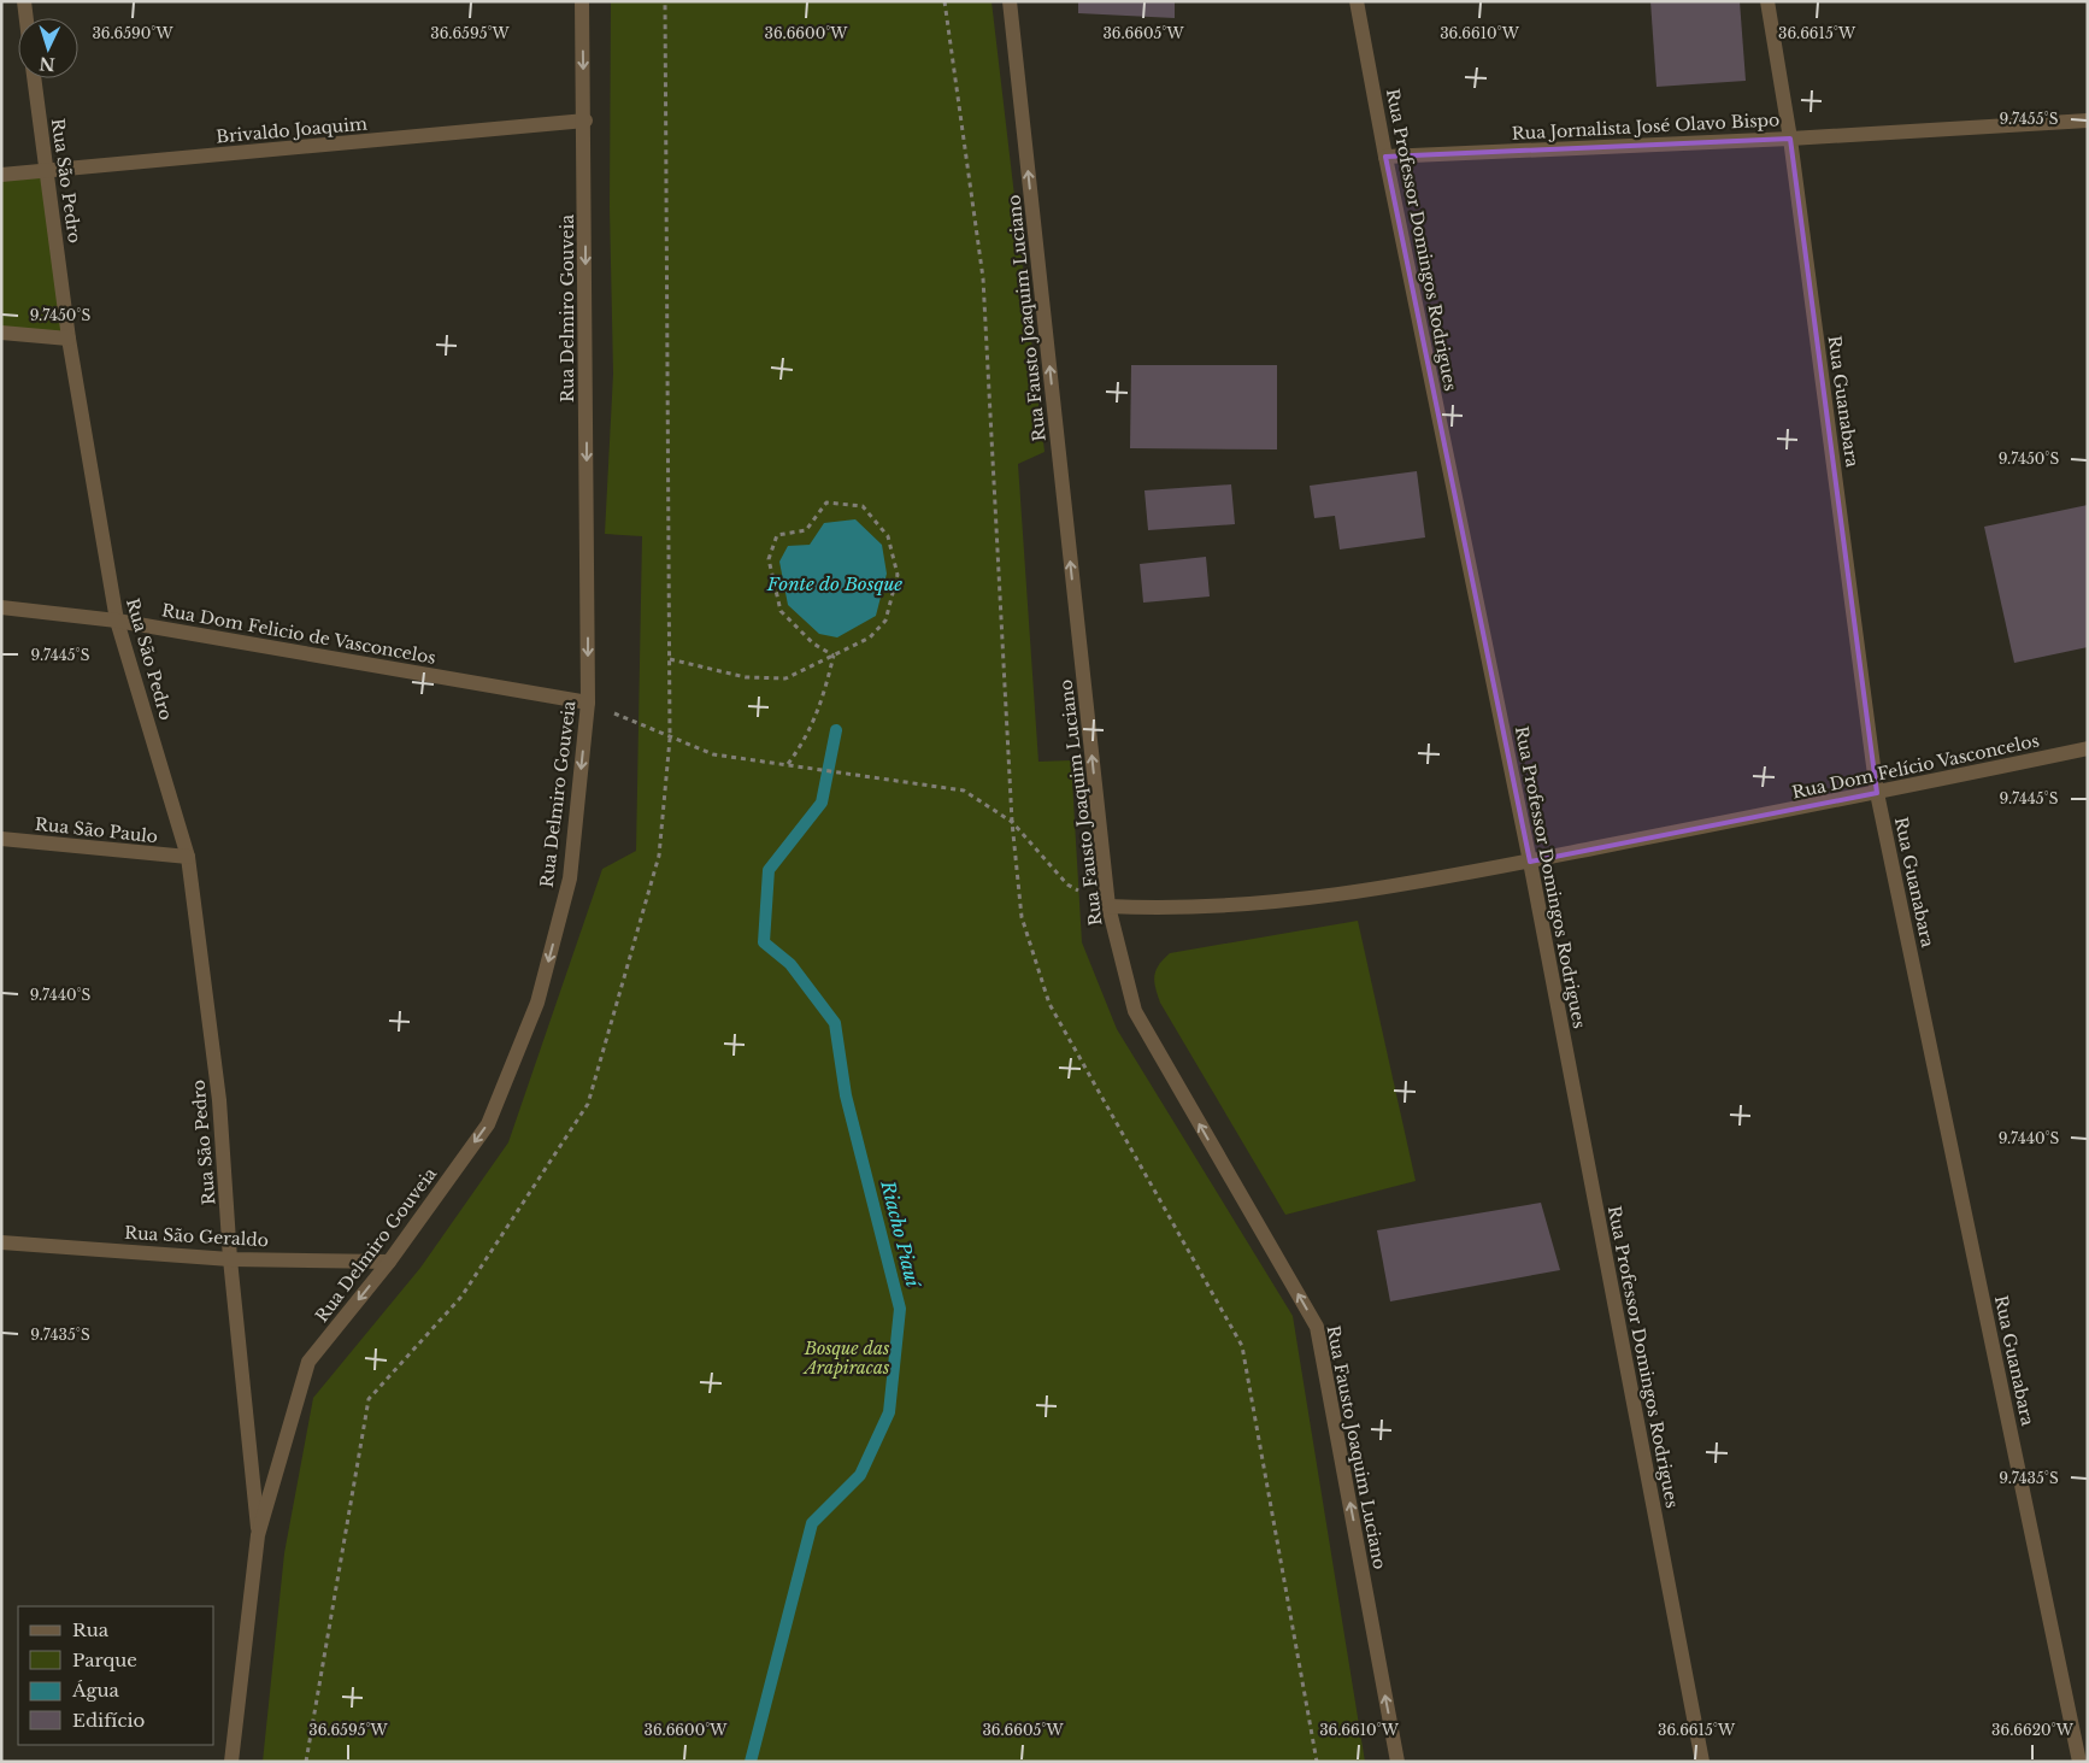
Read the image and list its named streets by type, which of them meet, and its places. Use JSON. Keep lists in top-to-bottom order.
{
  "streets": {
    "street": [
      "Rua Jornalista José Olavo Bispo",
      "Brivaldo Joaquim",
      "Rua São Pedro",
      "Rua Professor Domingos Rodrigues",
      "Rua Delmiro Gouveia",
      "Rua Fausto Joaquim Luciano",
      "Rua Guanabara",
      "Rua Dom Felicio de Vasconcelos",
      "Rua Dom Felício Vasconcelos",
      "Rua São Paulo",
      "Rua São Geraldo"
    ]
  },
  "crossings": [
    ["Rua Jornalista José Olavo Bispo", "Rua Professor Domingos Rodrigues"],
    ["Rua Jornalista José Olavo Bispo", "Rua Guanabara"],
    ["Brivaldo Joaquim", "Rua São Pedro"],
    ["Brivaldo Joaquim", "Rua Delmiro Gouveia"],
    ["Rua São Pedro", "Rua Delmiro Gouveia"],
    ["Rua São Pedro", "Rua Dom Felicio de Vasconcelos"],
    ["Rua São Pedro", "Rua São Paulo"],
    ["Rua São Pedro", "Rua São Geraldo"],
    ["Rua Professor Domingos Rodrigues", "Rua Dom Felício Vasconcelos"],
    ["Rua Delmiro Gouveia", "Rua Dom Felicio de Vasconcelos"],
    ["Rua Delmiro Gouveia", "Rua São Geraldo"],
    ["Rua Fausto Joaquim Luciano", "Rua Dom Felício Vasconcelos"],
    ["Rua Guanabara", "Rua Dom Felício Vasconcelos"]
  ],
  "one_way": ["Rua Delmiro Gouveia", "Rua Fausto Joaquim Luciano"],
  "water": ["Fonte do Bosque", "Riacho Piauí"],
  "parks": ["Bosque das Arapiracas"],
  "legend": [
    "Rua",
    "Parque",
    "Água",
    "Edifício"
  ],
  "north": "bottom",
  "coordinates": [
    "36.6590°W",
    "36.6595°W",
    "36.6600°W",
    "36.6605°W",
    "36.6610°W",
    "36.6615°W",
    "9.7455°S",
    "9.7450°S",
    "9.7445°S",
    "9.7440°S",
    "9.7435°S",
    "36.6620°W"
  ]
}
